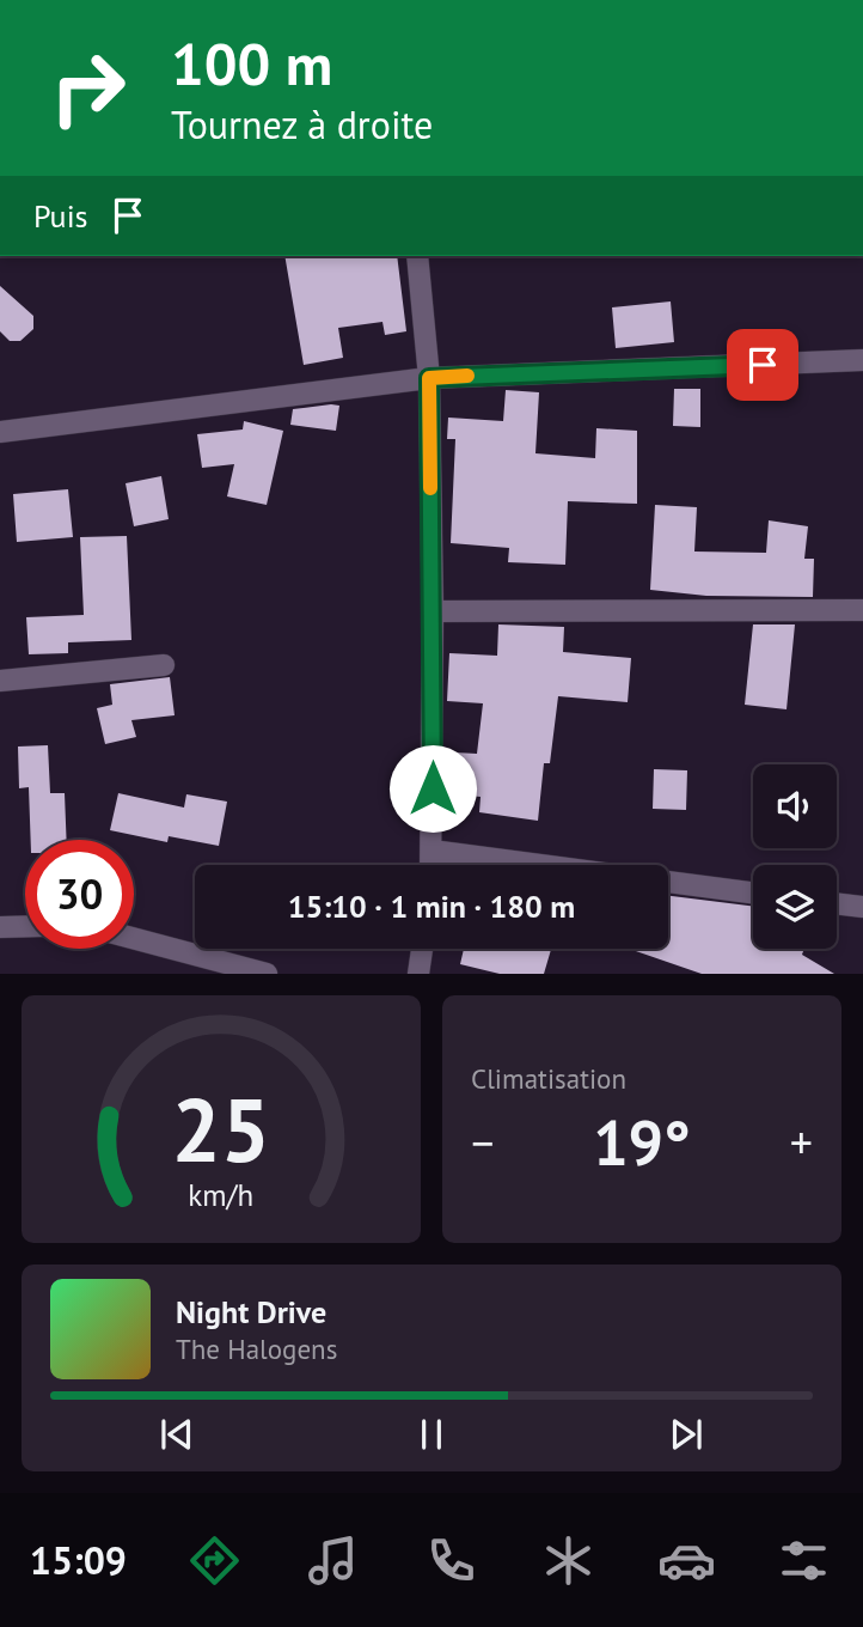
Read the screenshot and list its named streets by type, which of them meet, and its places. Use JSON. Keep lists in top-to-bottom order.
{
  "page": {
    "turn": ["100 m", "Tournez à droite"],
    "then": "Puis",
    "limit": "30",
    "trip": "15:10 · 1 min · 180 m",
    "tile": "Climatisation",
    "heat": ["−", "19°", "+"],
    "song": ["Night Drive", "The Halogens"],
    "tabs": "15:09",
    "gauge": ["25", "km/h"]
  }
}
